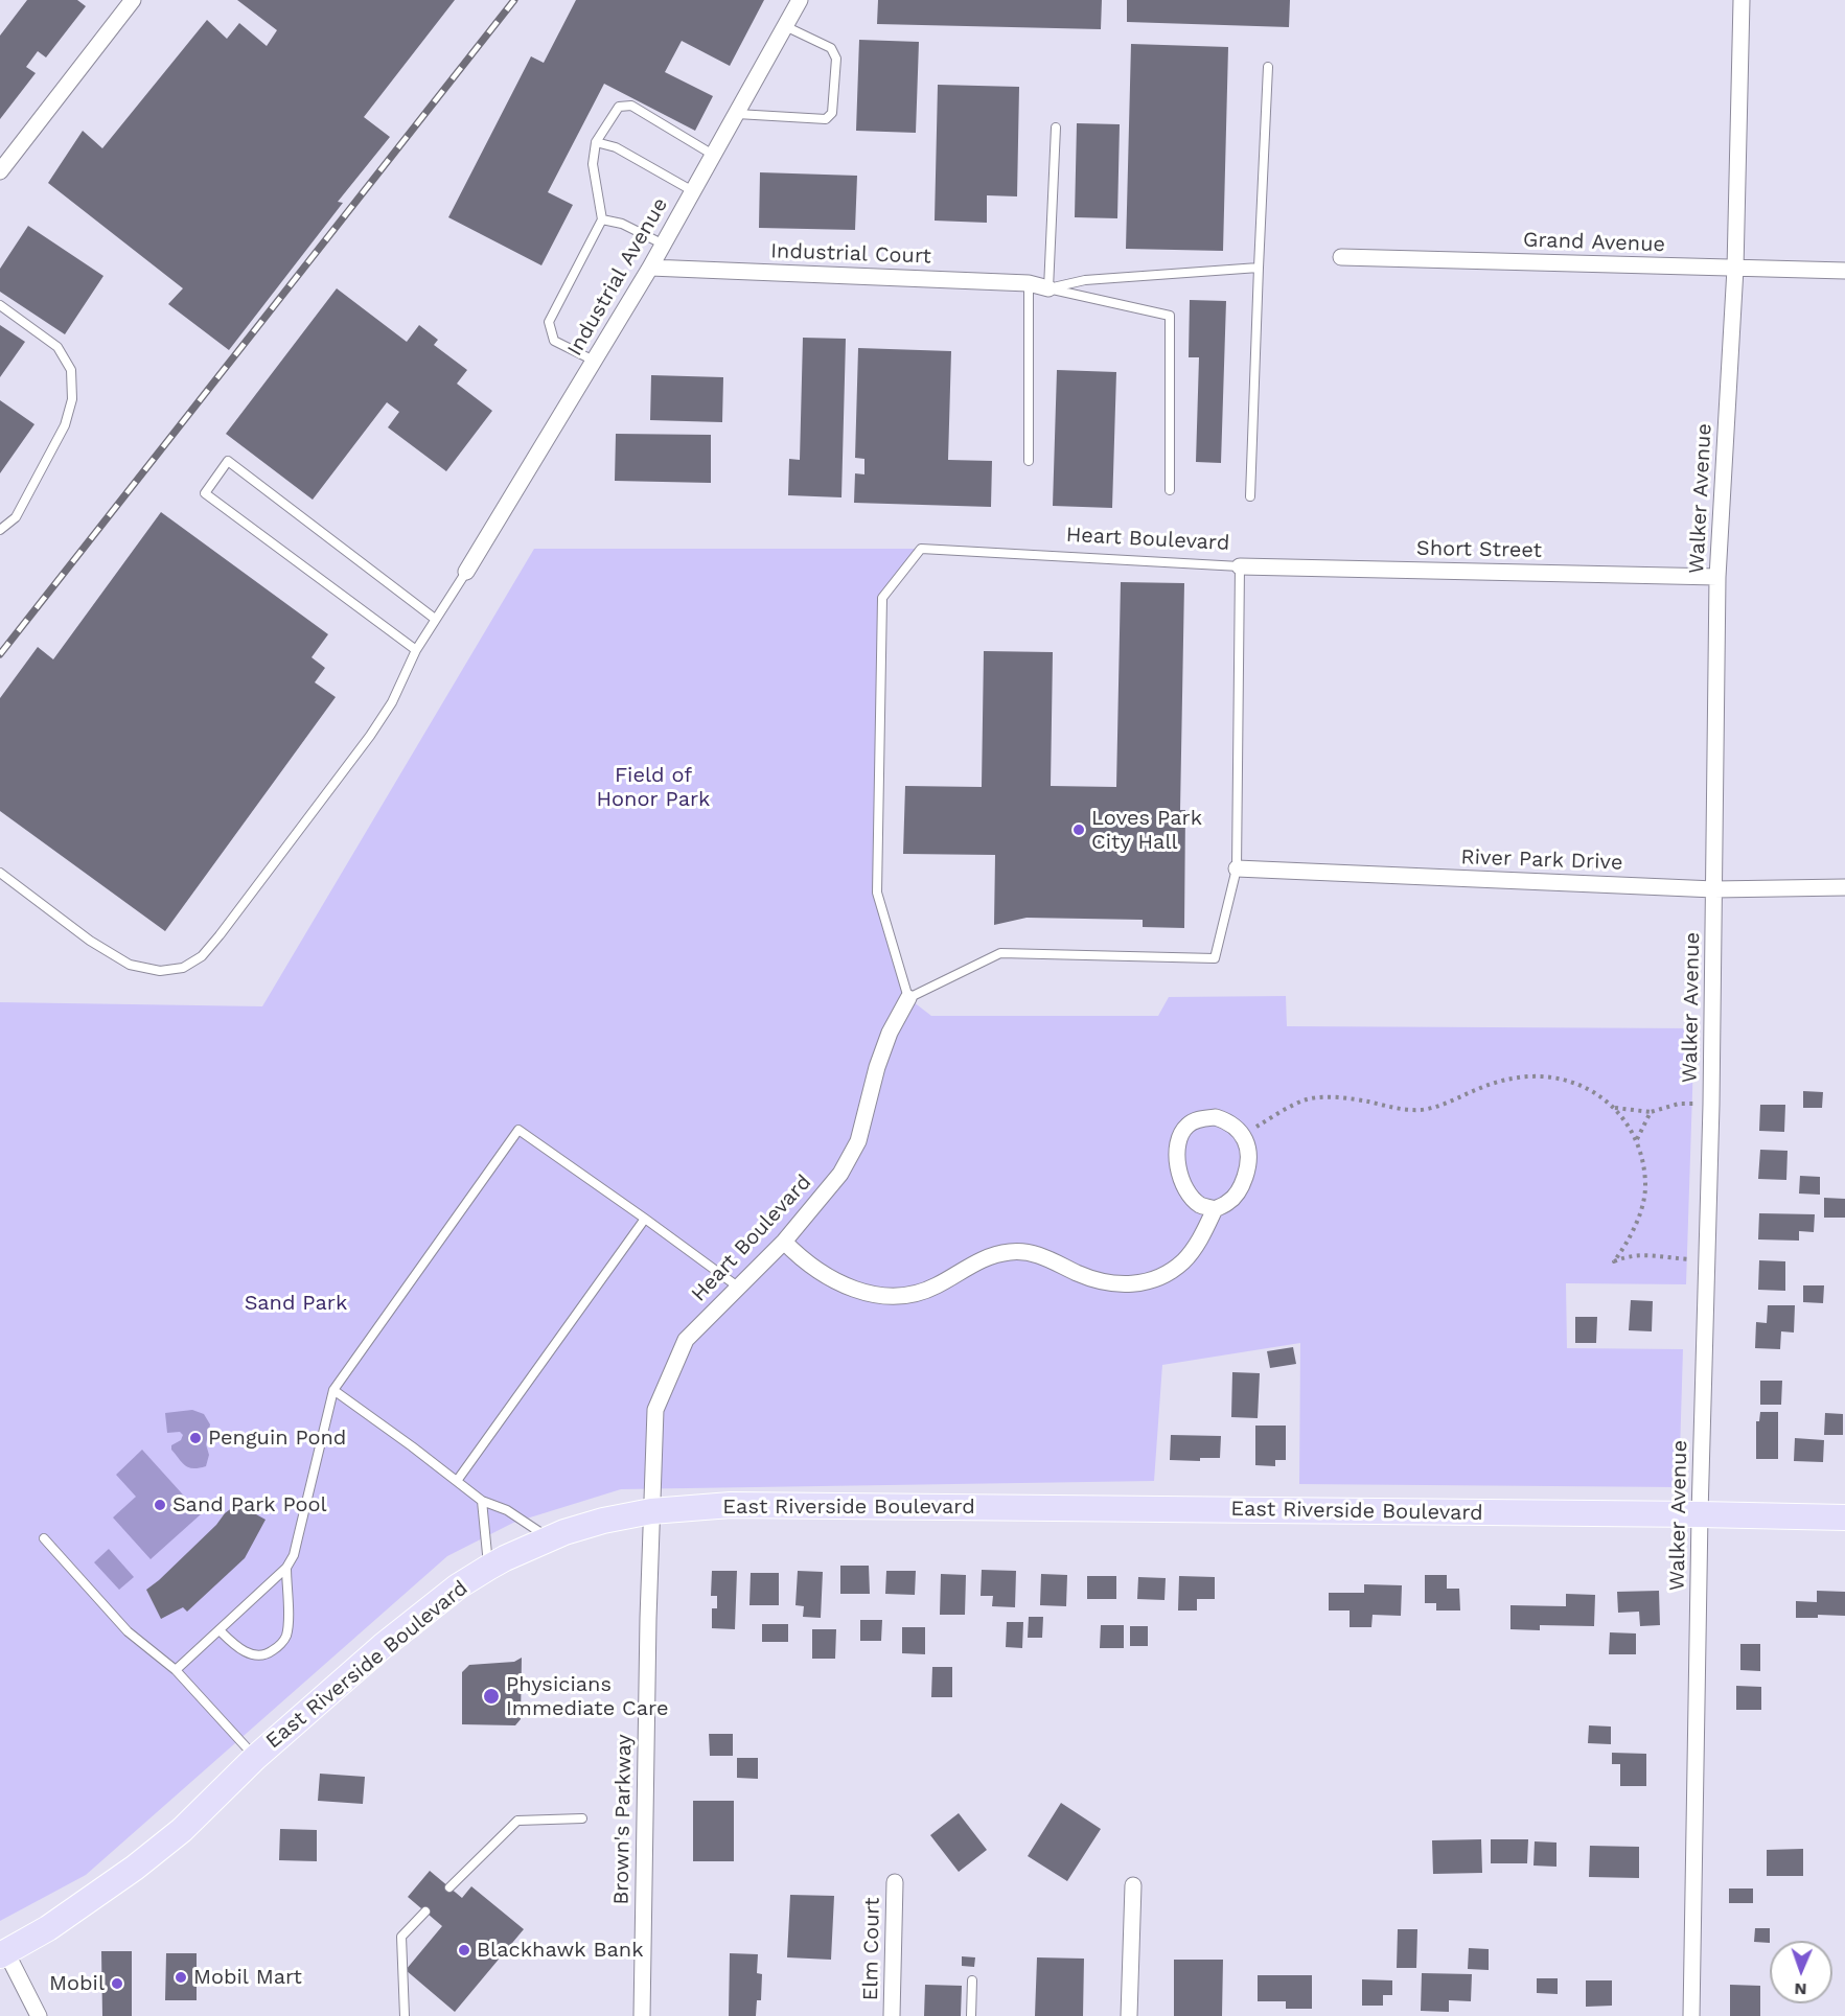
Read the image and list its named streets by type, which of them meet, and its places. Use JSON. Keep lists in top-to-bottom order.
{
  "streets": {
    "main road": ["East Riverside Boulevard"],
    "street": [
      "Grand Avenue",
      "Industrial Court",
      "Industrial Avenue",
      "Walker Avenue",
      "Heart Boulevard",
      "Short Street",
      "River Park Drive",
      "Brown's Parkway",
      "Elm Court"
    ]
  },
  "crossings": [
    ["Grand Avenue", "Walker Avenue"],
    ["Industrial Court", "Industrial Avenue"],
    ["Walker Avenue", "Short Street"],
    ["Walker Avenue", "River Park Drive"],
    ["Walker Avenue", "East Riverside Boulevard"],
    ["Heart Boulevard", "Short Street"],
    ["Heart Boulevard", "River Park Drive"],
    ["Heart Boulevard", "East Riverside Boulevard"],
    ["Heart Boulevard", "Brown's Parkway"],
    ["East Riverside Boulevard", "Brown's Parkway"]
  ],
  "parks": ["Field of Honor Park", "Sand Park"],
  "places": [
    "Loves Park City Hall",
    "Penguin Pond",
    "Sand Park Pool",
    "Physicians Immediate Care",
    "Blackhawk Bank",
    "Mobil Mart",
    "Mobil"
  ],
  "north": "bottom"
}
